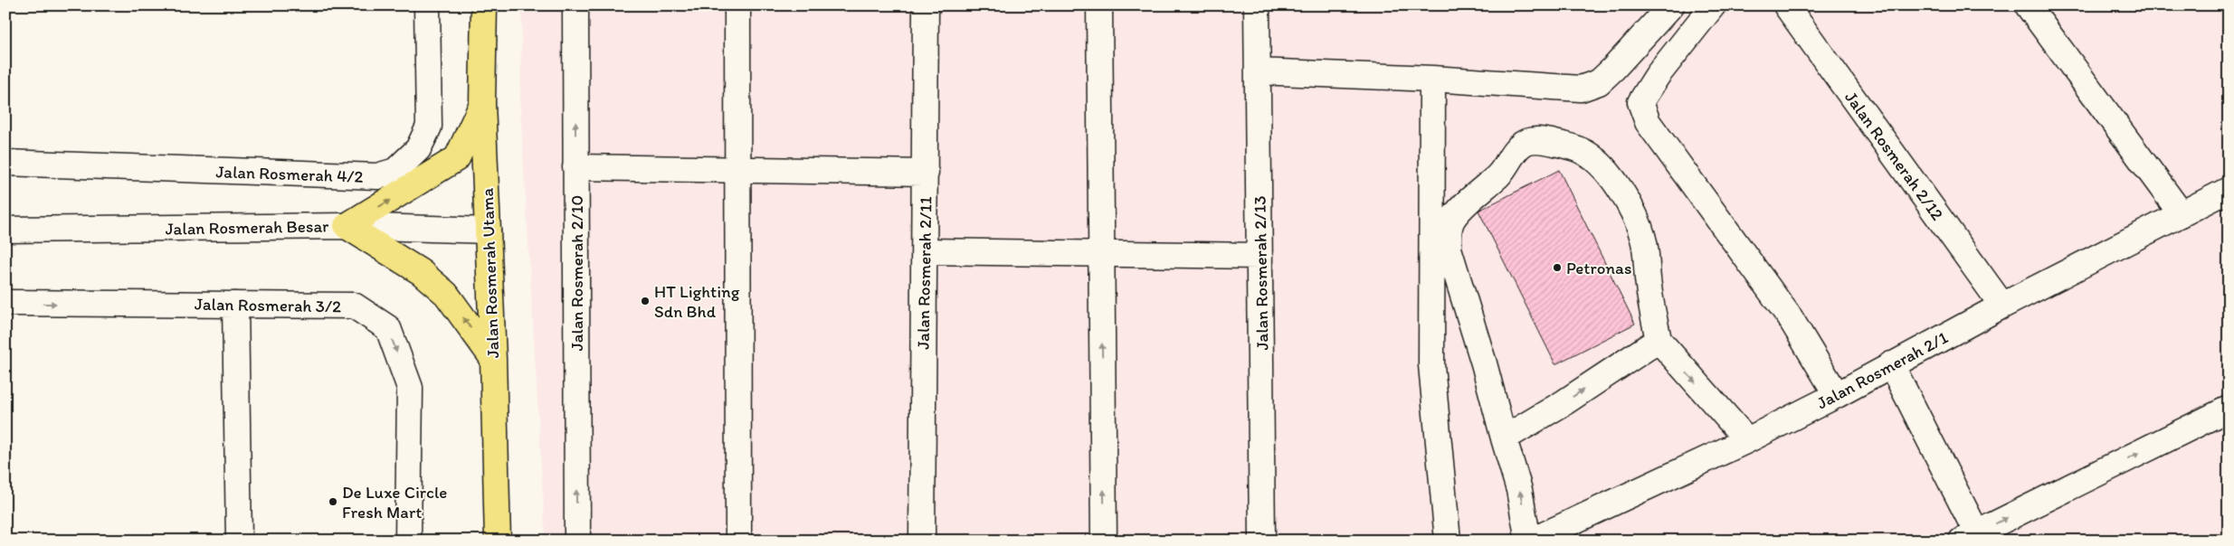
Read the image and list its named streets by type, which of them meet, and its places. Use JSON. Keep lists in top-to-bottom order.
{
  "streets": {
    "main road": ["Jalan Rosmerah Utama"],
    "street": [
      "Jalan Rosmerah 2/12",
      "Jalan Rosmerah 4/2",
      "Jalan Rosmerah Besar",
      "Jalan Rosmerah 2/10",
      "Jalan Rosmerah 2/11",
      "Jalan Rosmerah 2/13",
      "Jalan Rosmerah 3/2",
      "Jalan Rosmerah 2/1"
    ]
  },
  "crossings": [
    ["Jalan Rosmerah 2/12", "Jalan Rosmerah 2/1"],
    ["Jalan Rosmerah Besar", "Jalan Rosmerah Utama"]
  ],
  "places": ["Petronas", "HT Lighting Sdn Bhd", "De Luxe Circle Fresh Mart"]
}
